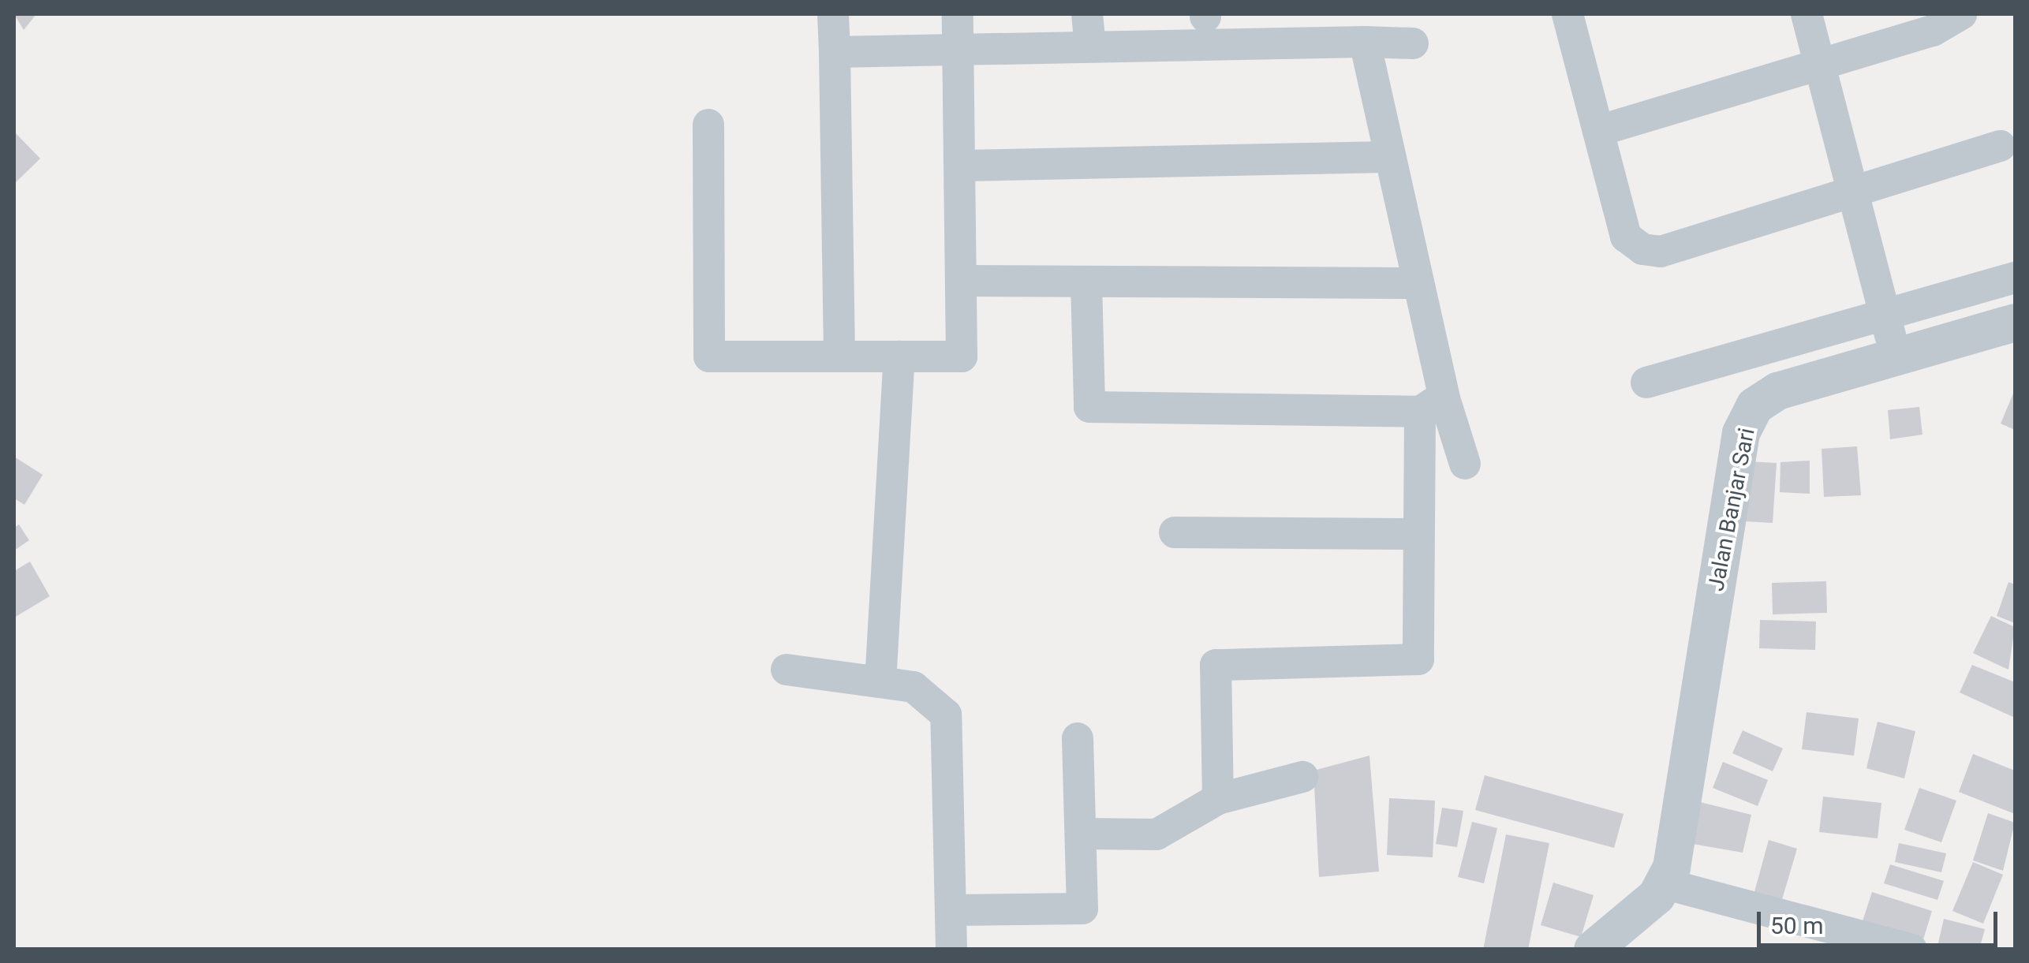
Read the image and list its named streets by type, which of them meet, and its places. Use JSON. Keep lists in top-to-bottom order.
{
  "streets": {
    "street": ["Jalan Banjar Sari"]
  },
  "scale_bar": "50 m"
}
